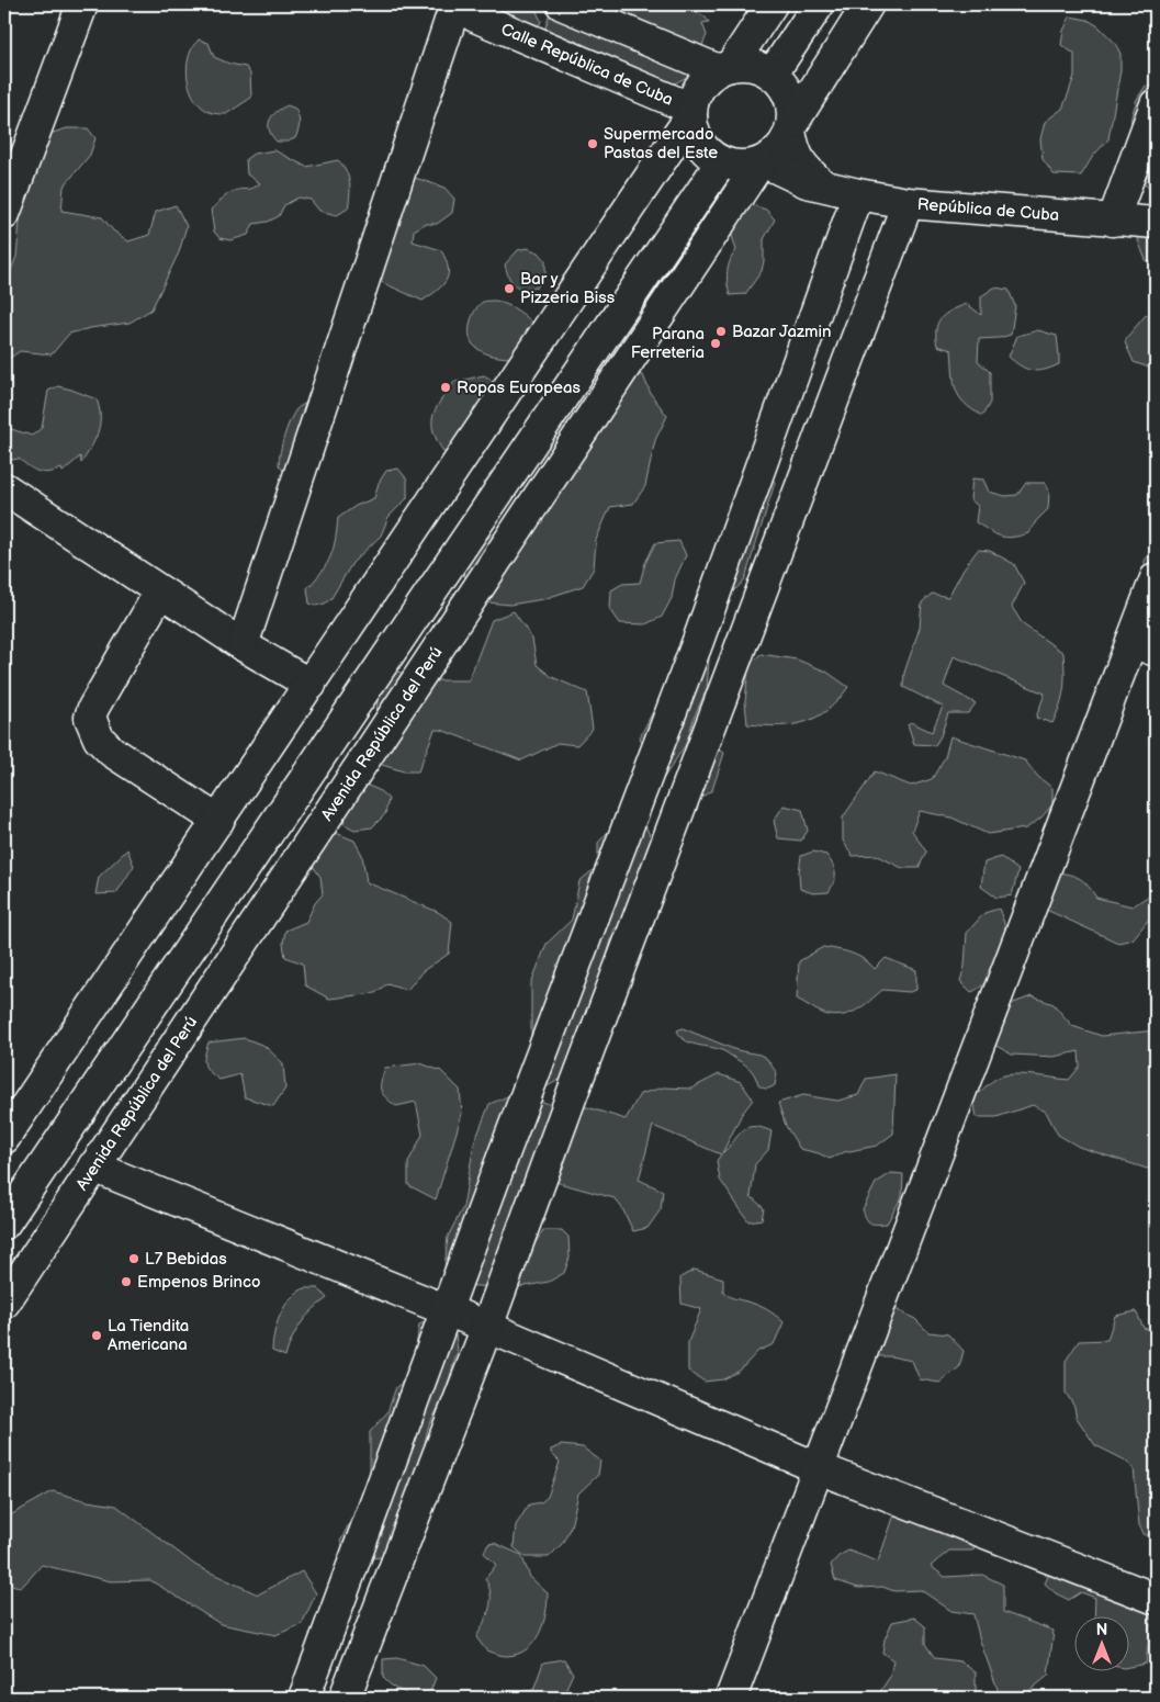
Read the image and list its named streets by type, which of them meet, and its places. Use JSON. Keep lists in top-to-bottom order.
{
  "streets": {
    "main road": ["Calle República de Cuba", "República de Cuba", "Avenida República del Perú"]
  },
  "crossings": [
    ["Calle República de Cuba", "República de Cuba"],
    ["Calle República de Cuba", "Avenida República del Perú"],
    ["República de Cuba", "Avenida República del Perú"]
  ],
  "places": [
    "Supermercado Pastas del Este",
    "Bar y Pizzeria Biss",
    "Bazar Jazmin",
    "Parana Ferreteria",
    "Ropas Europeas",
    "L7 Bebidas",
    "Empenos Brinco",
    "La Tiendita Americana"
  ],
  "north": "top"
}
